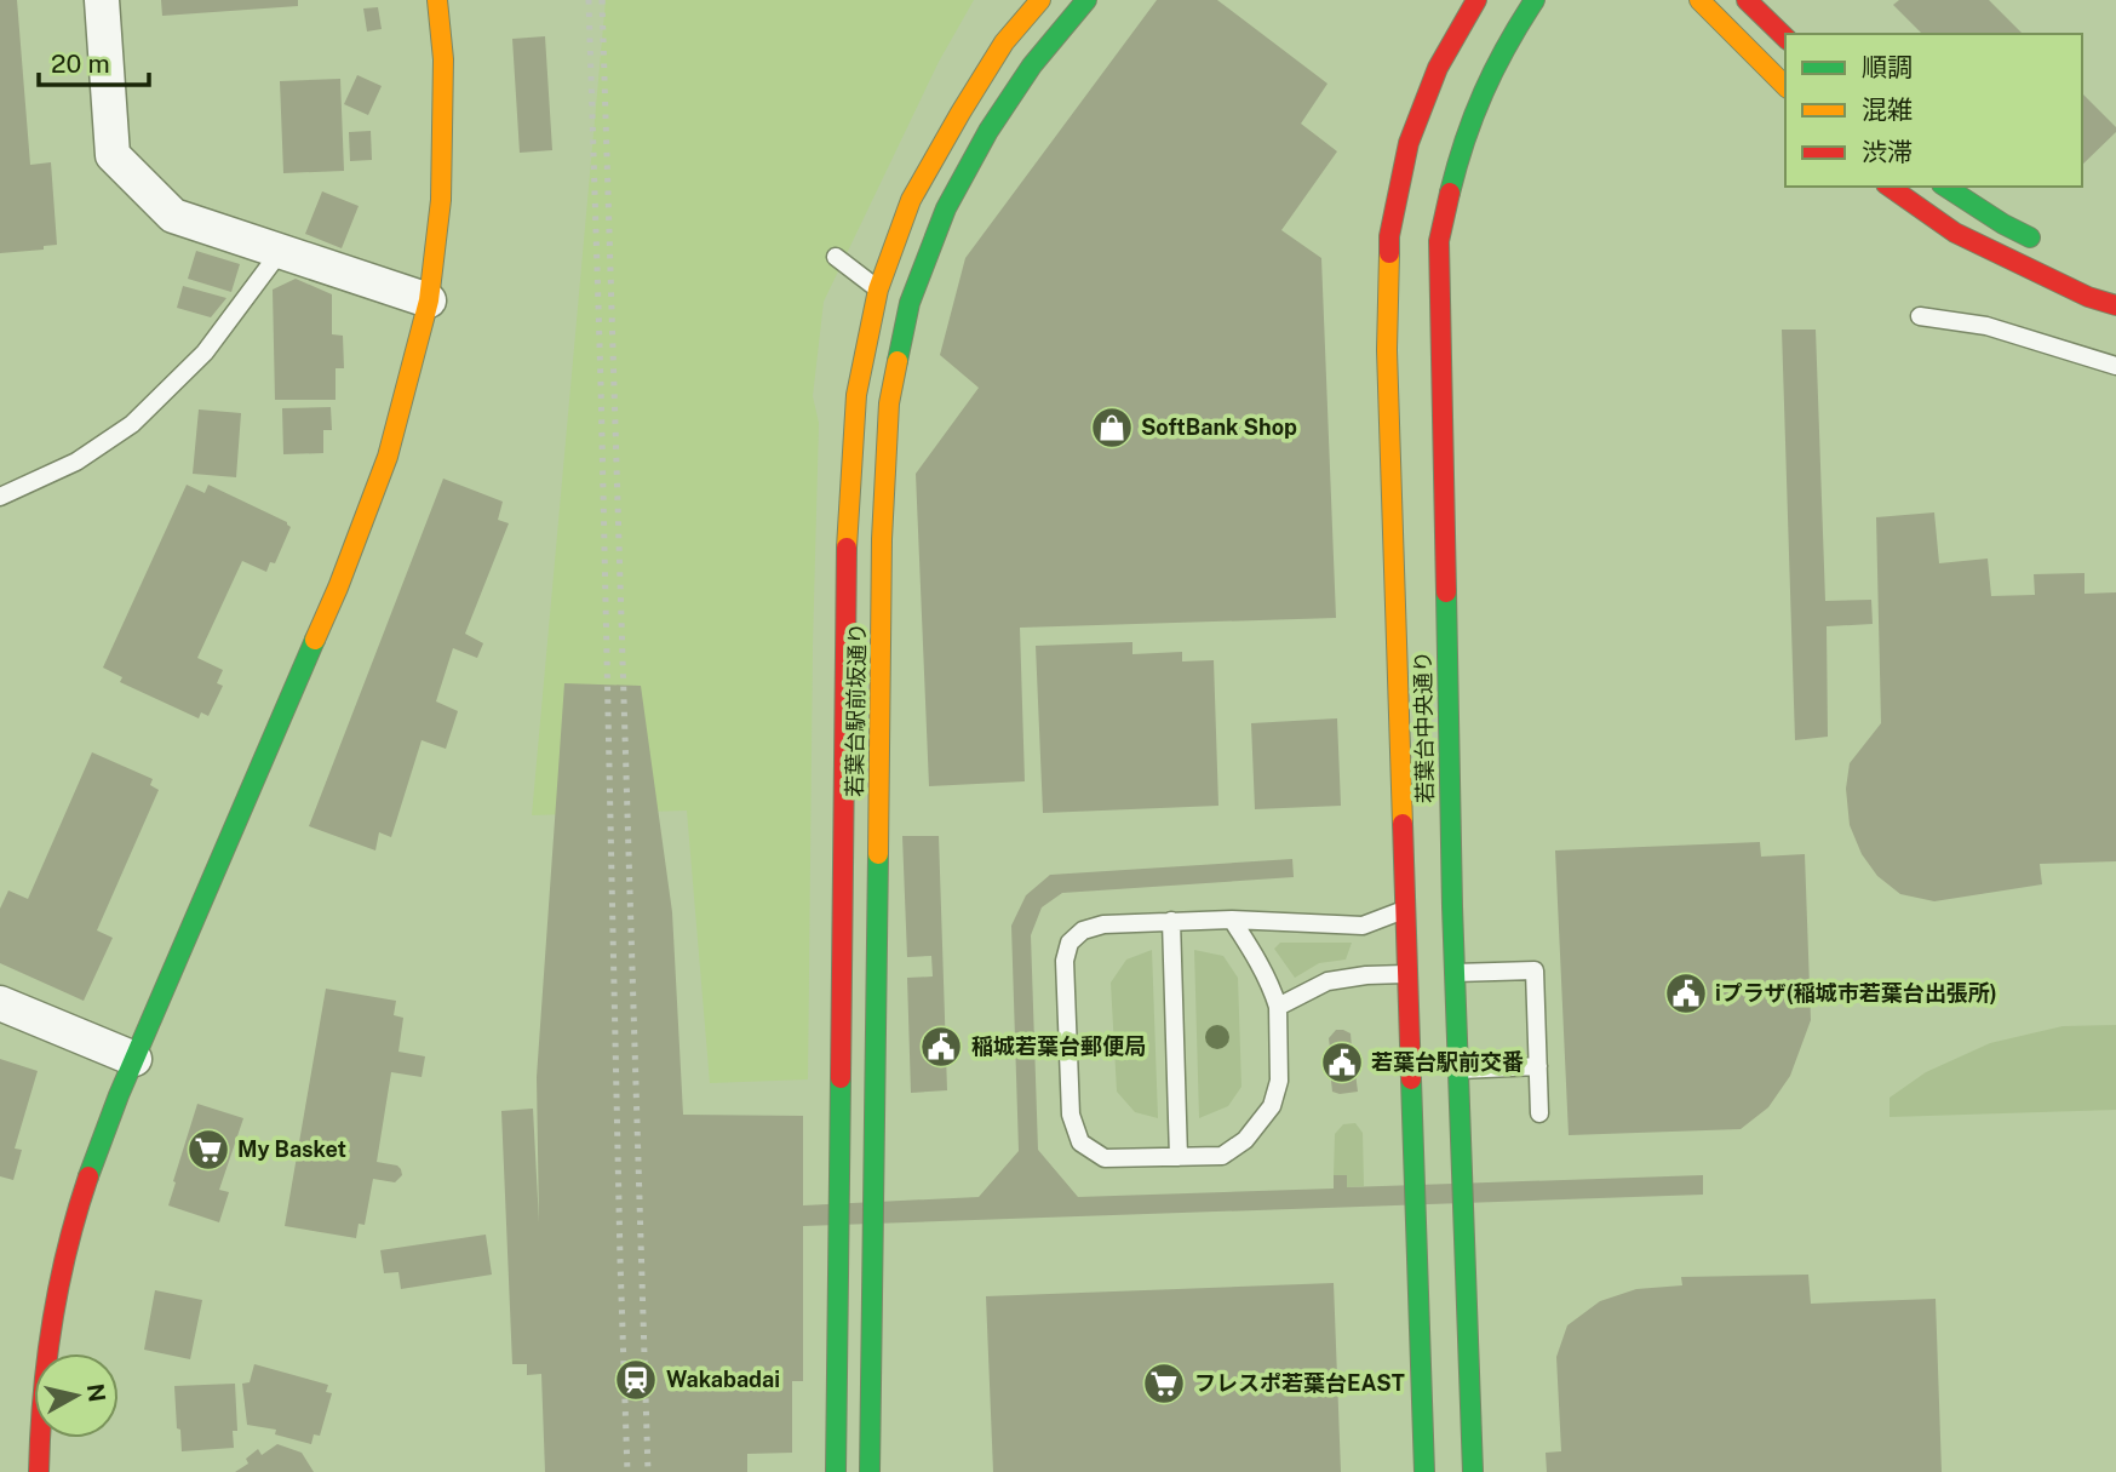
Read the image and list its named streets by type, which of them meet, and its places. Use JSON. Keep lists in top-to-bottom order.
{
  "streets": {
    "street": ["若葉台駅前坂通り", "若葉台中央通り"]
  },
  "places": {
    "shop": ["SoftBank Shop"],
    "public building": ["iプラザ(稲城市若葉台出張所)", "稲城若葉台郵便局", "若葉台駅前交番"],
    "supermarket": ["My Basket", "フレスポ若葉台EAST"],
    "station": ["Wakabadai"]
  },
  "legend": ["順調", "混雑", "渋滞"],
  "scale_bar": "20 m",
  "north": "right"
}
